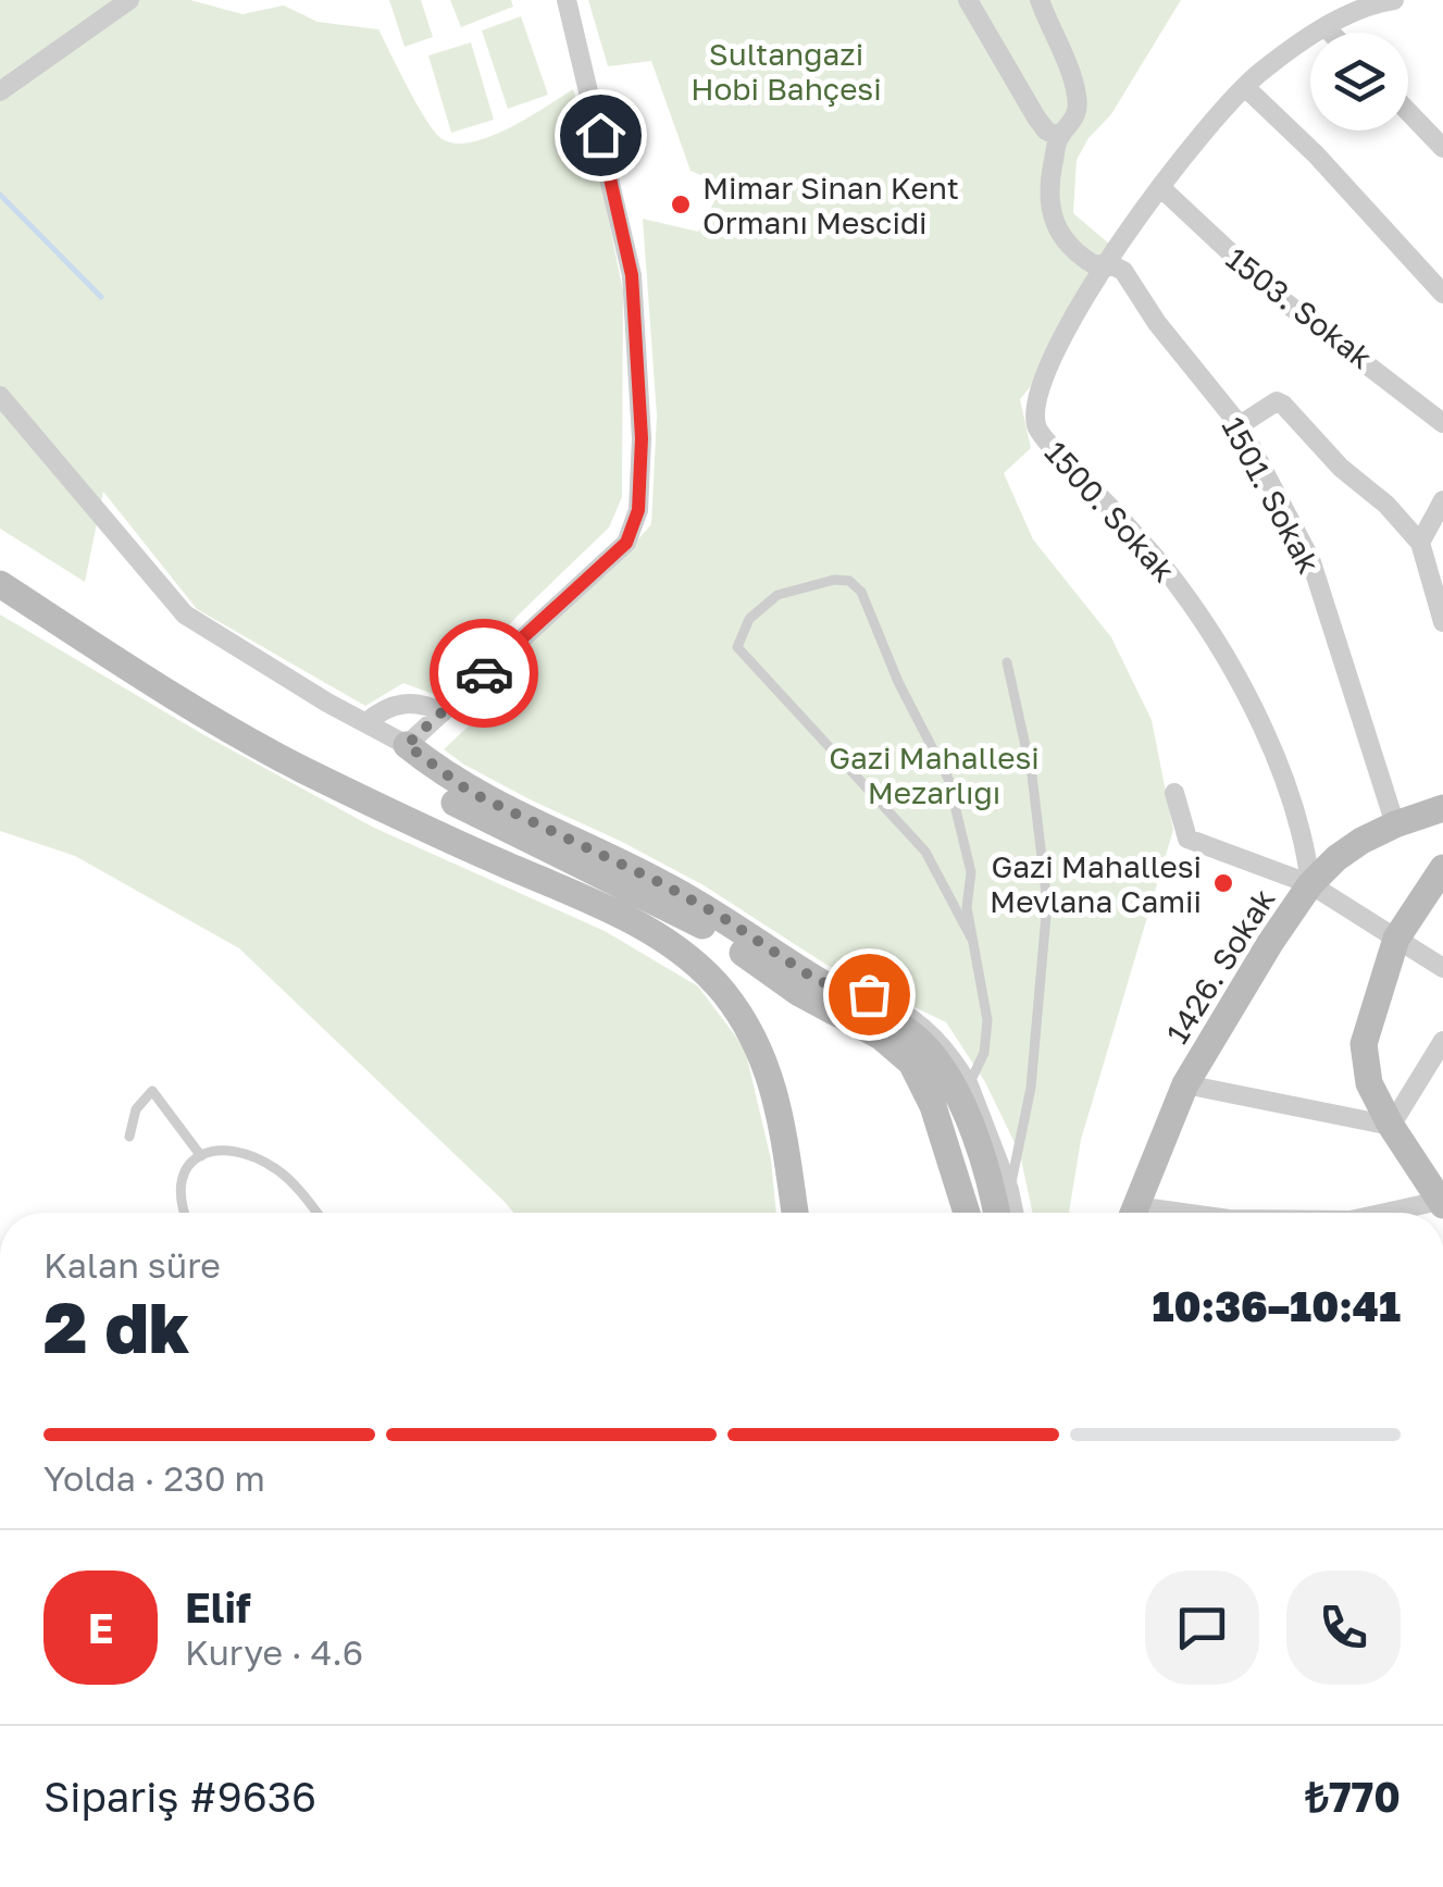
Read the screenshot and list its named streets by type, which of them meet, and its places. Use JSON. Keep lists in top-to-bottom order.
{
  "streets": {
    "street": [
      "1503. Sokak",
      "1501. Sokak",
      "1500. Sokak",
      "1426. Sokak"
    ]
  },
  "crossings": [
    ["1503. Sokak", "1500. Sokak"],
    ["1501. Sokak", "1500. Sokak"],
    ["1501. Sokak", "1426. Sokak"],
    ["1500. Sokak", "1426. Sokak"]
  ],
  "parks": ["Sultangazi Hobi Bahçesi", "Gazi Mahallesi Mezarlığı"],
  "places": ["Mimar Sinan Kent Ormanı Mescidi", "Gazi Mahallesi Mevlana Camii"],
  "page": {
    "heading": ["2 dk", "Kalan süre", "10:36–10:41"],
    "panel": [
      "Elif",
      "Kurye · 4.6",
      "Sipariş #9636",
      "₺770"
    ],
    "bar": "Yolda · 230 m",
    "round": "E"
  }
}
